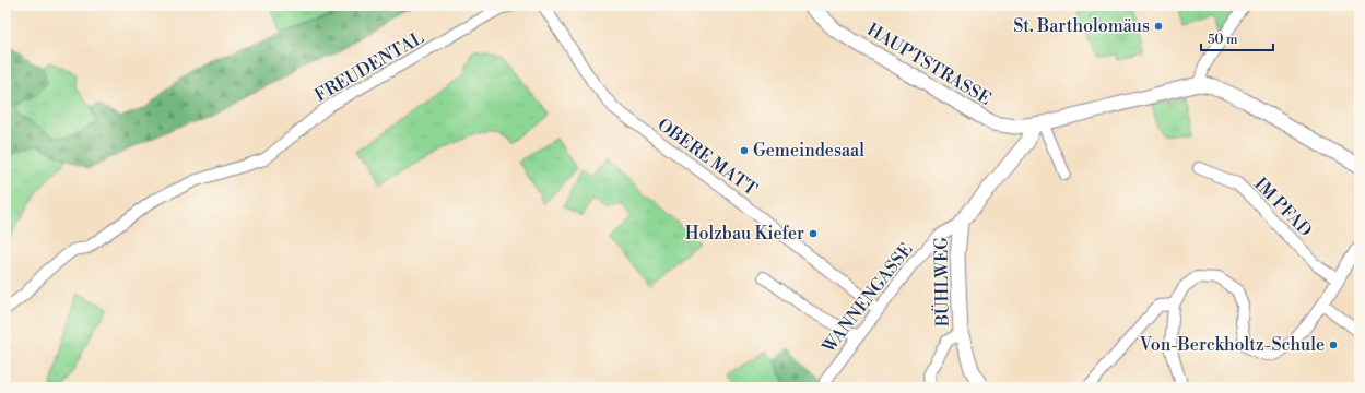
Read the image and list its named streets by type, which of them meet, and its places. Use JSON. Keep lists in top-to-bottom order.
{
  "streets": {
    "street": [
      "HAUPTSTRASSE",
      "FREUDENTAL",
      "OBERE MATT",
      "IM PFAD",
      "BÜHLWEG",
      "WANNENGASSE"
    ]
  },
  "crossings": [
    ["HAUPTSTRASSE", "BÜHLWEG"],
    ["OBERE MATT", "WANNENGASSE"],
    ["BÜHLWEG", "WANNENGASSE"]
  ],
  "places": [
    "St. Bartholomäus",
    "Gemeindesaal",
    "Holzbau Kiefer",
    "Von-Berckholtz-Schule"
  ],
  "scale_bar": "50 m"
}
